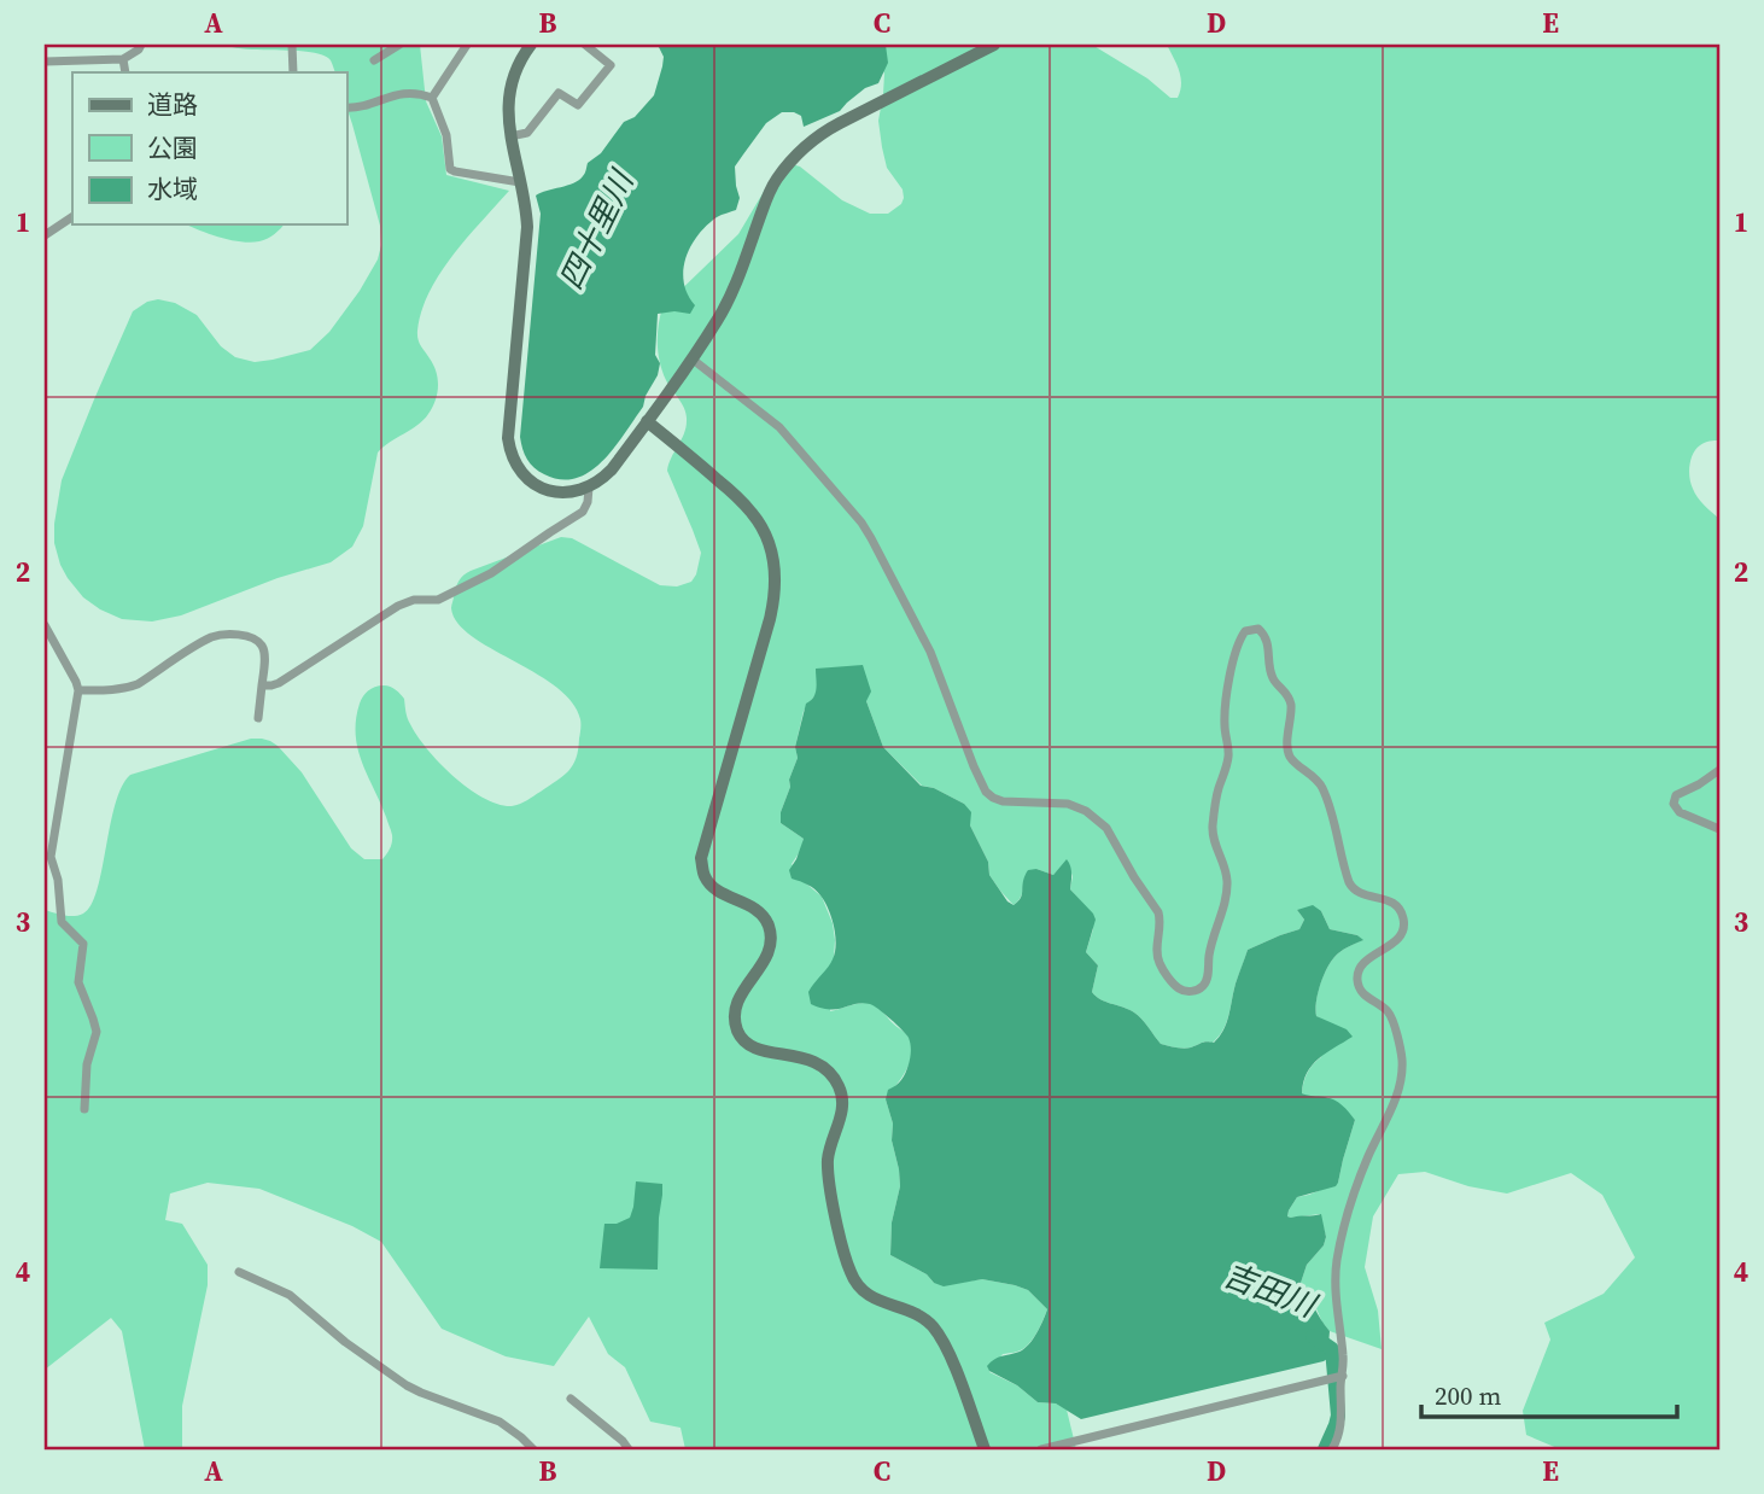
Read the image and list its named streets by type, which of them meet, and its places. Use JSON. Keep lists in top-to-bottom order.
{
  "water": ["四十里川", "吉田川"],
  "legend": ["道路", "公園", "水域"],
  "scale_bar": "200 m",
  "grid": {
    "columns": [
      "A",
      "B",
      "C",
      "D",
      "E"
    ],
    "rows": [
      "1",
      "2",
      "3",
      "4"
    ]
  }
}
